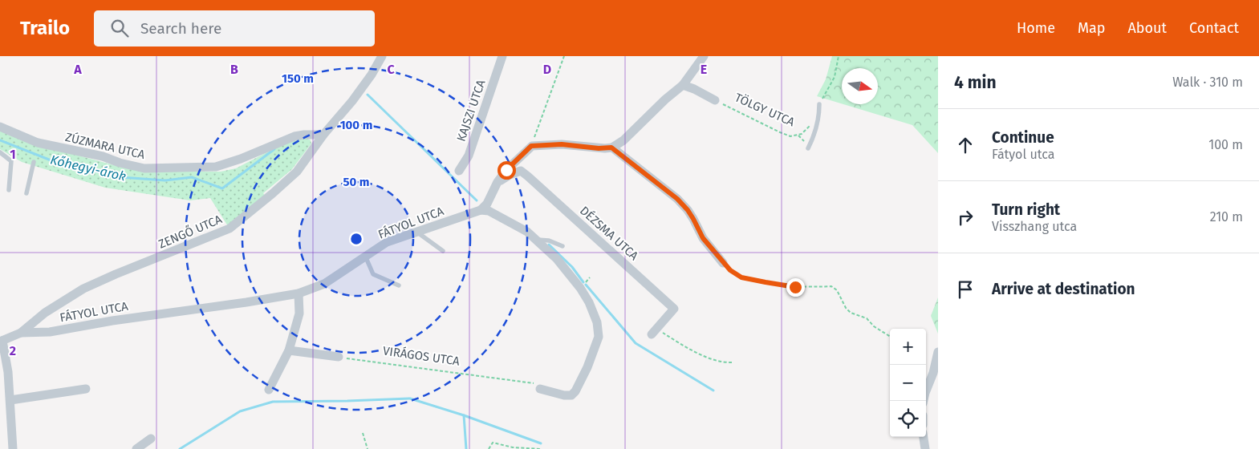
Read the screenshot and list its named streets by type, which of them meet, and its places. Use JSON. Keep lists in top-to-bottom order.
{
  "streets": {
    "street": [
      "TÖLGY UTCA",
      "KAJSZI UTCA",
      "ZÚZMARA UTCA",
      "FÁTYOL UTCA",
      "ZENGŐ UTCA",
      "DÉZSMA UTCA"
    ],
    "path": ["VIRÁGOS UTCA"]
  },
  "crossings": [
    ["ZÚZMARA UTCA", "ZENGŐ UTCA"],
    ["FÁTYOL UTCA", "ZENGŐ UTCA"]
  ],
  "water": ["Kőhegyi-árok"],
  "north": "right",
  "page": {
    "header": "Trailo",
    "search": "Search here",
    "nav": [
      "Home",
      "Map",
      "About",
      "Contact"
    ],
    "heading": ["4 min", "Walk · 310 m"],
    "list": [
      ["Continue", "Fátyol utca", "100 m"],
      ["Turn right", "Visszhang utca", "210 m"],
      "Arrive at destination"
    ],
    "map_buttons": ["+", "−"]
  },
  "grid": {
    "columns": [
      "A",
      "B",
      "C",
      "D",
      "E"
    ],
    "rows": ["1", "2"]
  },
  "rings": ["150 m", "100 m", "50 m"]
}
